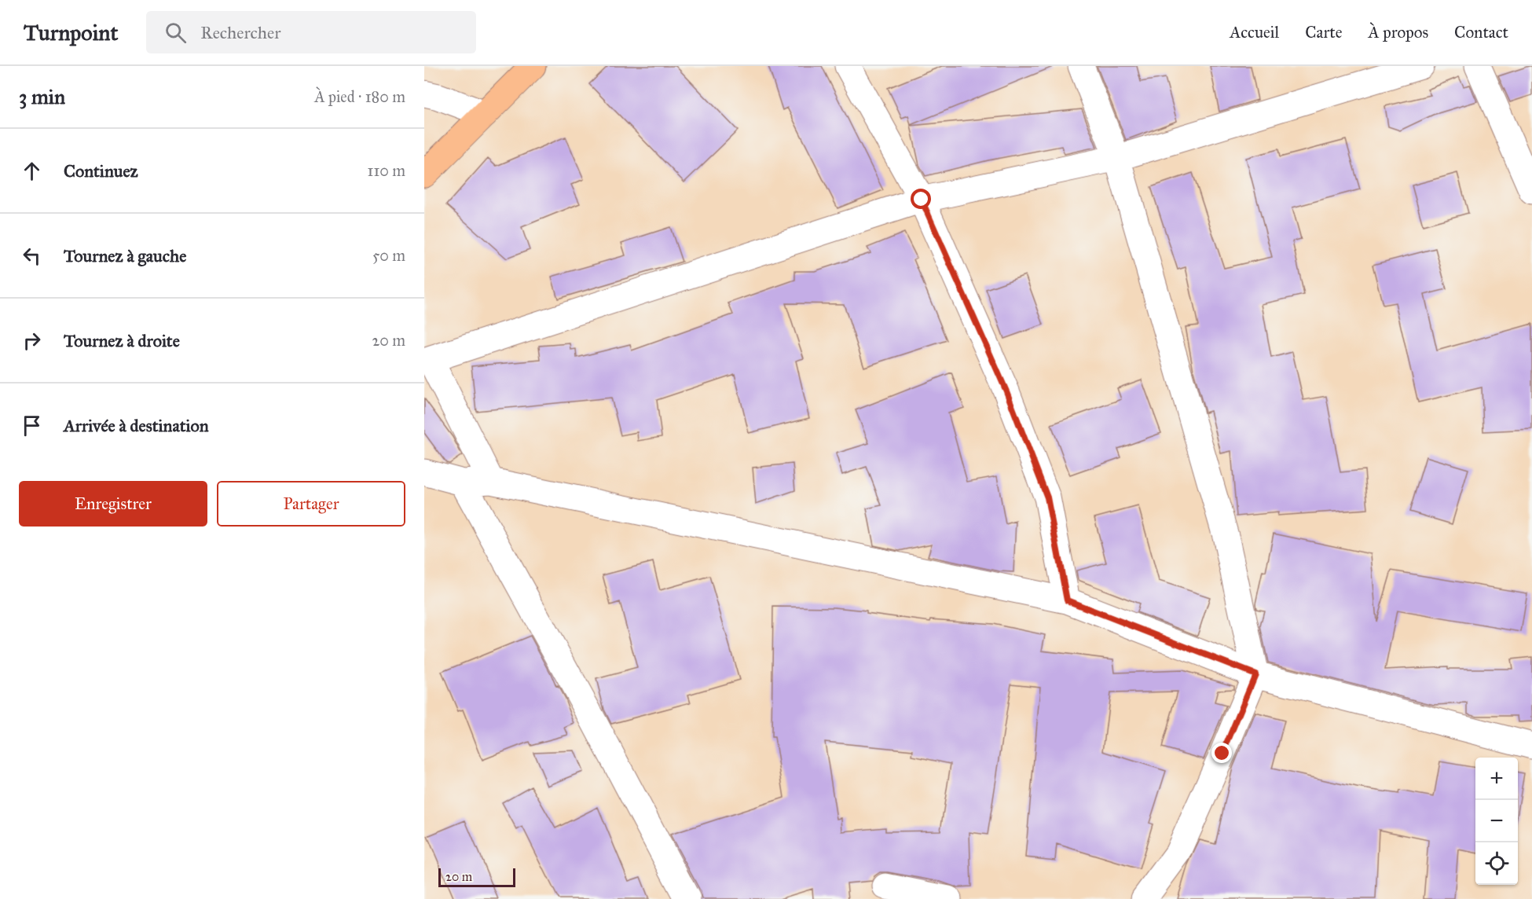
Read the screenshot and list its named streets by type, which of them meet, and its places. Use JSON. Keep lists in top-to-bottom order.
{
  "scale_bar": "20 m",
  "page": {
    "header": "Turnpoint",
    "search": "Rechercher",
    "nav": [
      "Accueil",
      "Carte",
      "À propos",
      "Contact"
    ],
    "heading": ["3 min", "À pied · 180 m"],
    "list": [
      ["Continuez", "110 m"],
      ["Tournez à gauche", "50 m"],
      ["Tournez à droite", "20 m"],
      "Arrivée à destination"
    ],
    "buttons": ["Enregistrer", "Partager"],
    "map_buttons": ["+", "−"],
    "scale": "20 m"
  }
}
